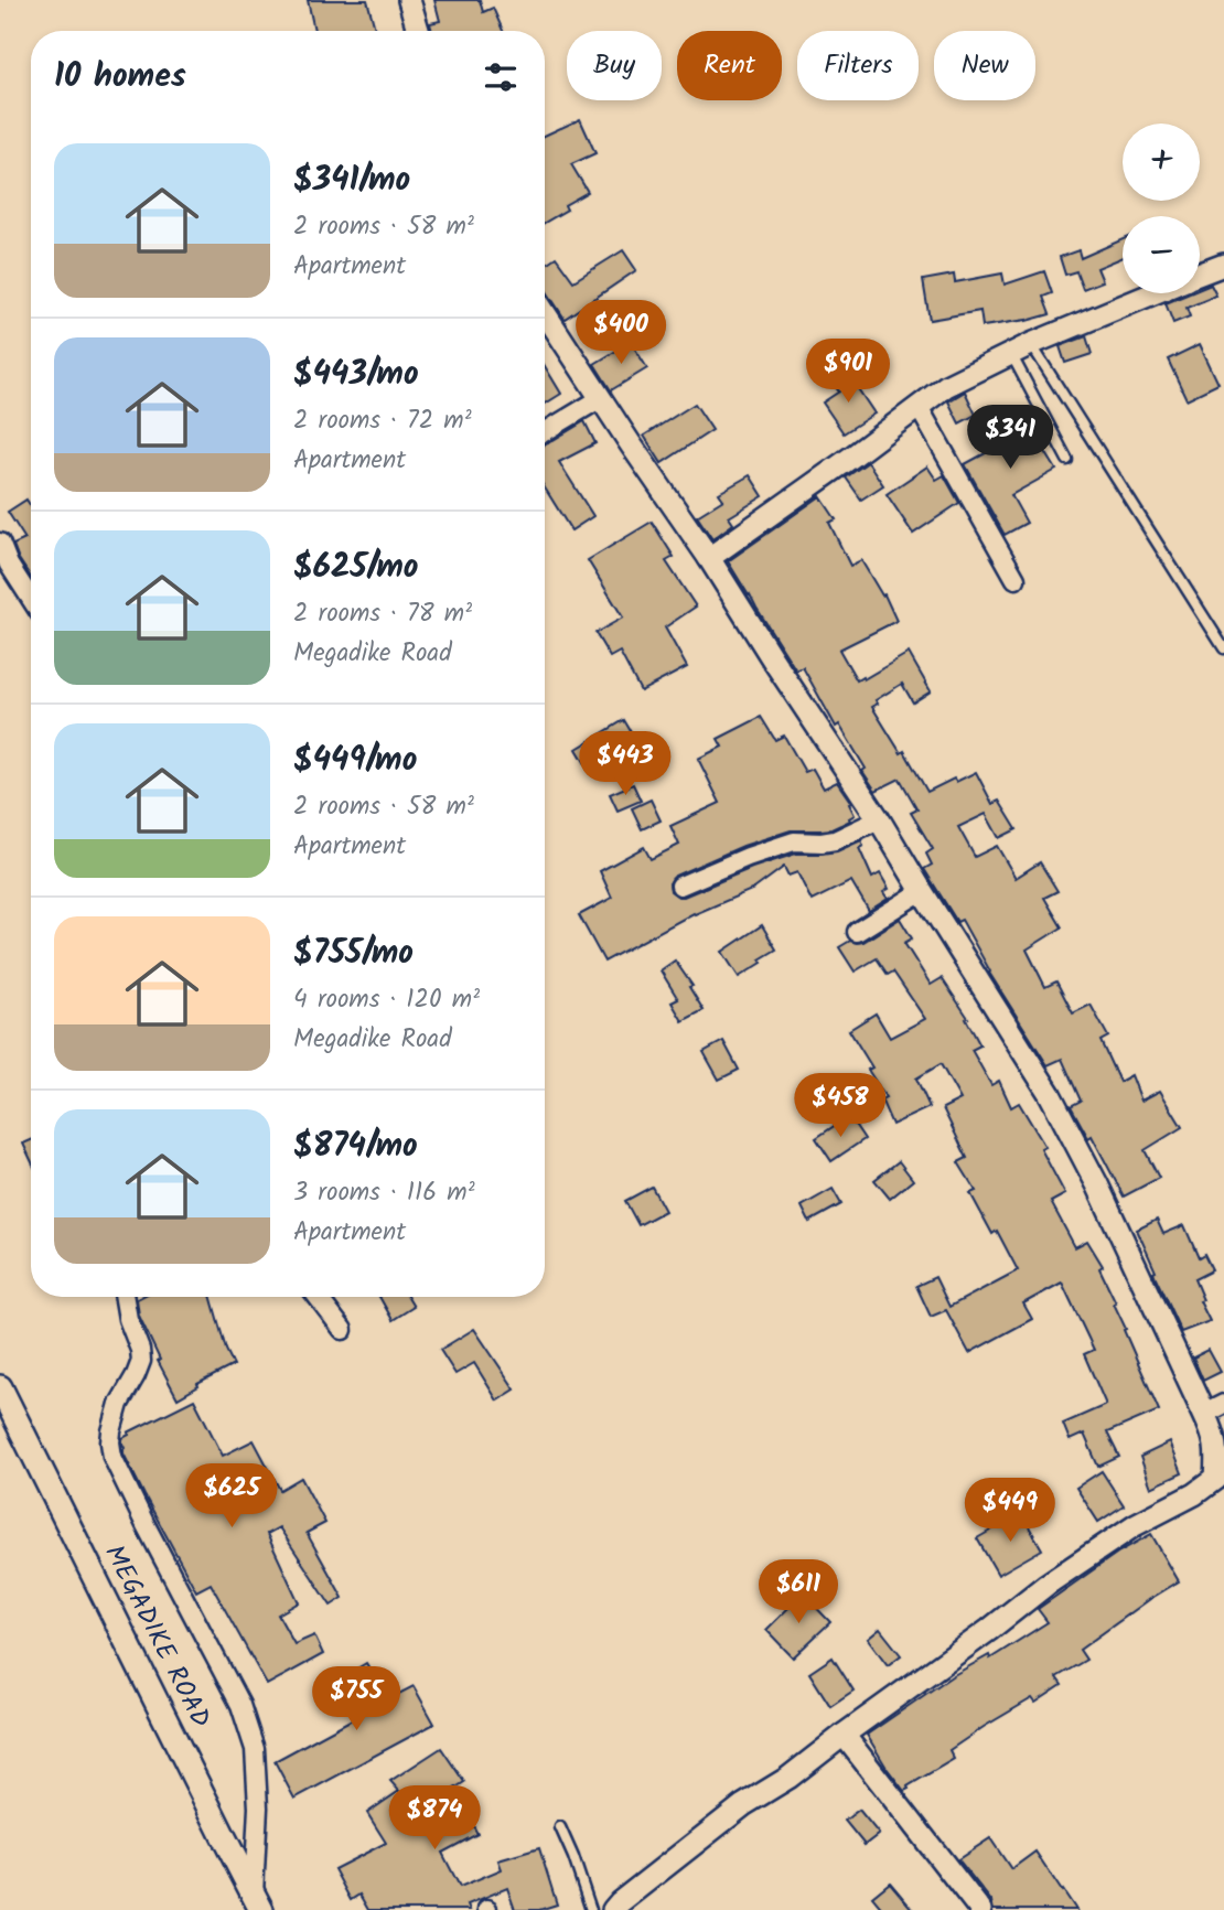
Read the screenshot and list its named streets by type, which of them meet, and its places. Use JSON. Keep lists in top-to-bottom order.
{
  "streets": {
    "main road": ["MEGADIKE ROAD"]
  },
  "page": {
    "chip": [
      "Buy",
      "Rent",
      "Filters",
      "New"
    ],
    "heading": "10 homes",
    "map_buttons": ["+", "−"],
    "list": [
      {
        "name": "$341/mo",
        "note": "2 rooms · 58 m² · Apartment"
      },
      {
        "name": "$443/mo",
        "note": "2 rooms · 72 m² · Apartment"
      },
      {
        "name": "$625/mo",
        "note": "2 rooms · 78 m² · Megadike Road"
      },
      {
        "name": "$449/mo",
        "note": "2 rooms · 58 m² · Apartment"
      },
      {
        "name": "$755/mo",
        "note": "4 rooms · 120 m² · Megadike Road"
      },
      {
        "name": "$874/mo",
        "note": "3 rooms · 116 m² · Apartment"
      }
    ],
    "price": [
      "$400",
      "$901",
      "$341",
      "$443",
      "$458",
      "$625",
      "$449",
      "$611",
      "$755",
      "$874"
    ]
  }
}
